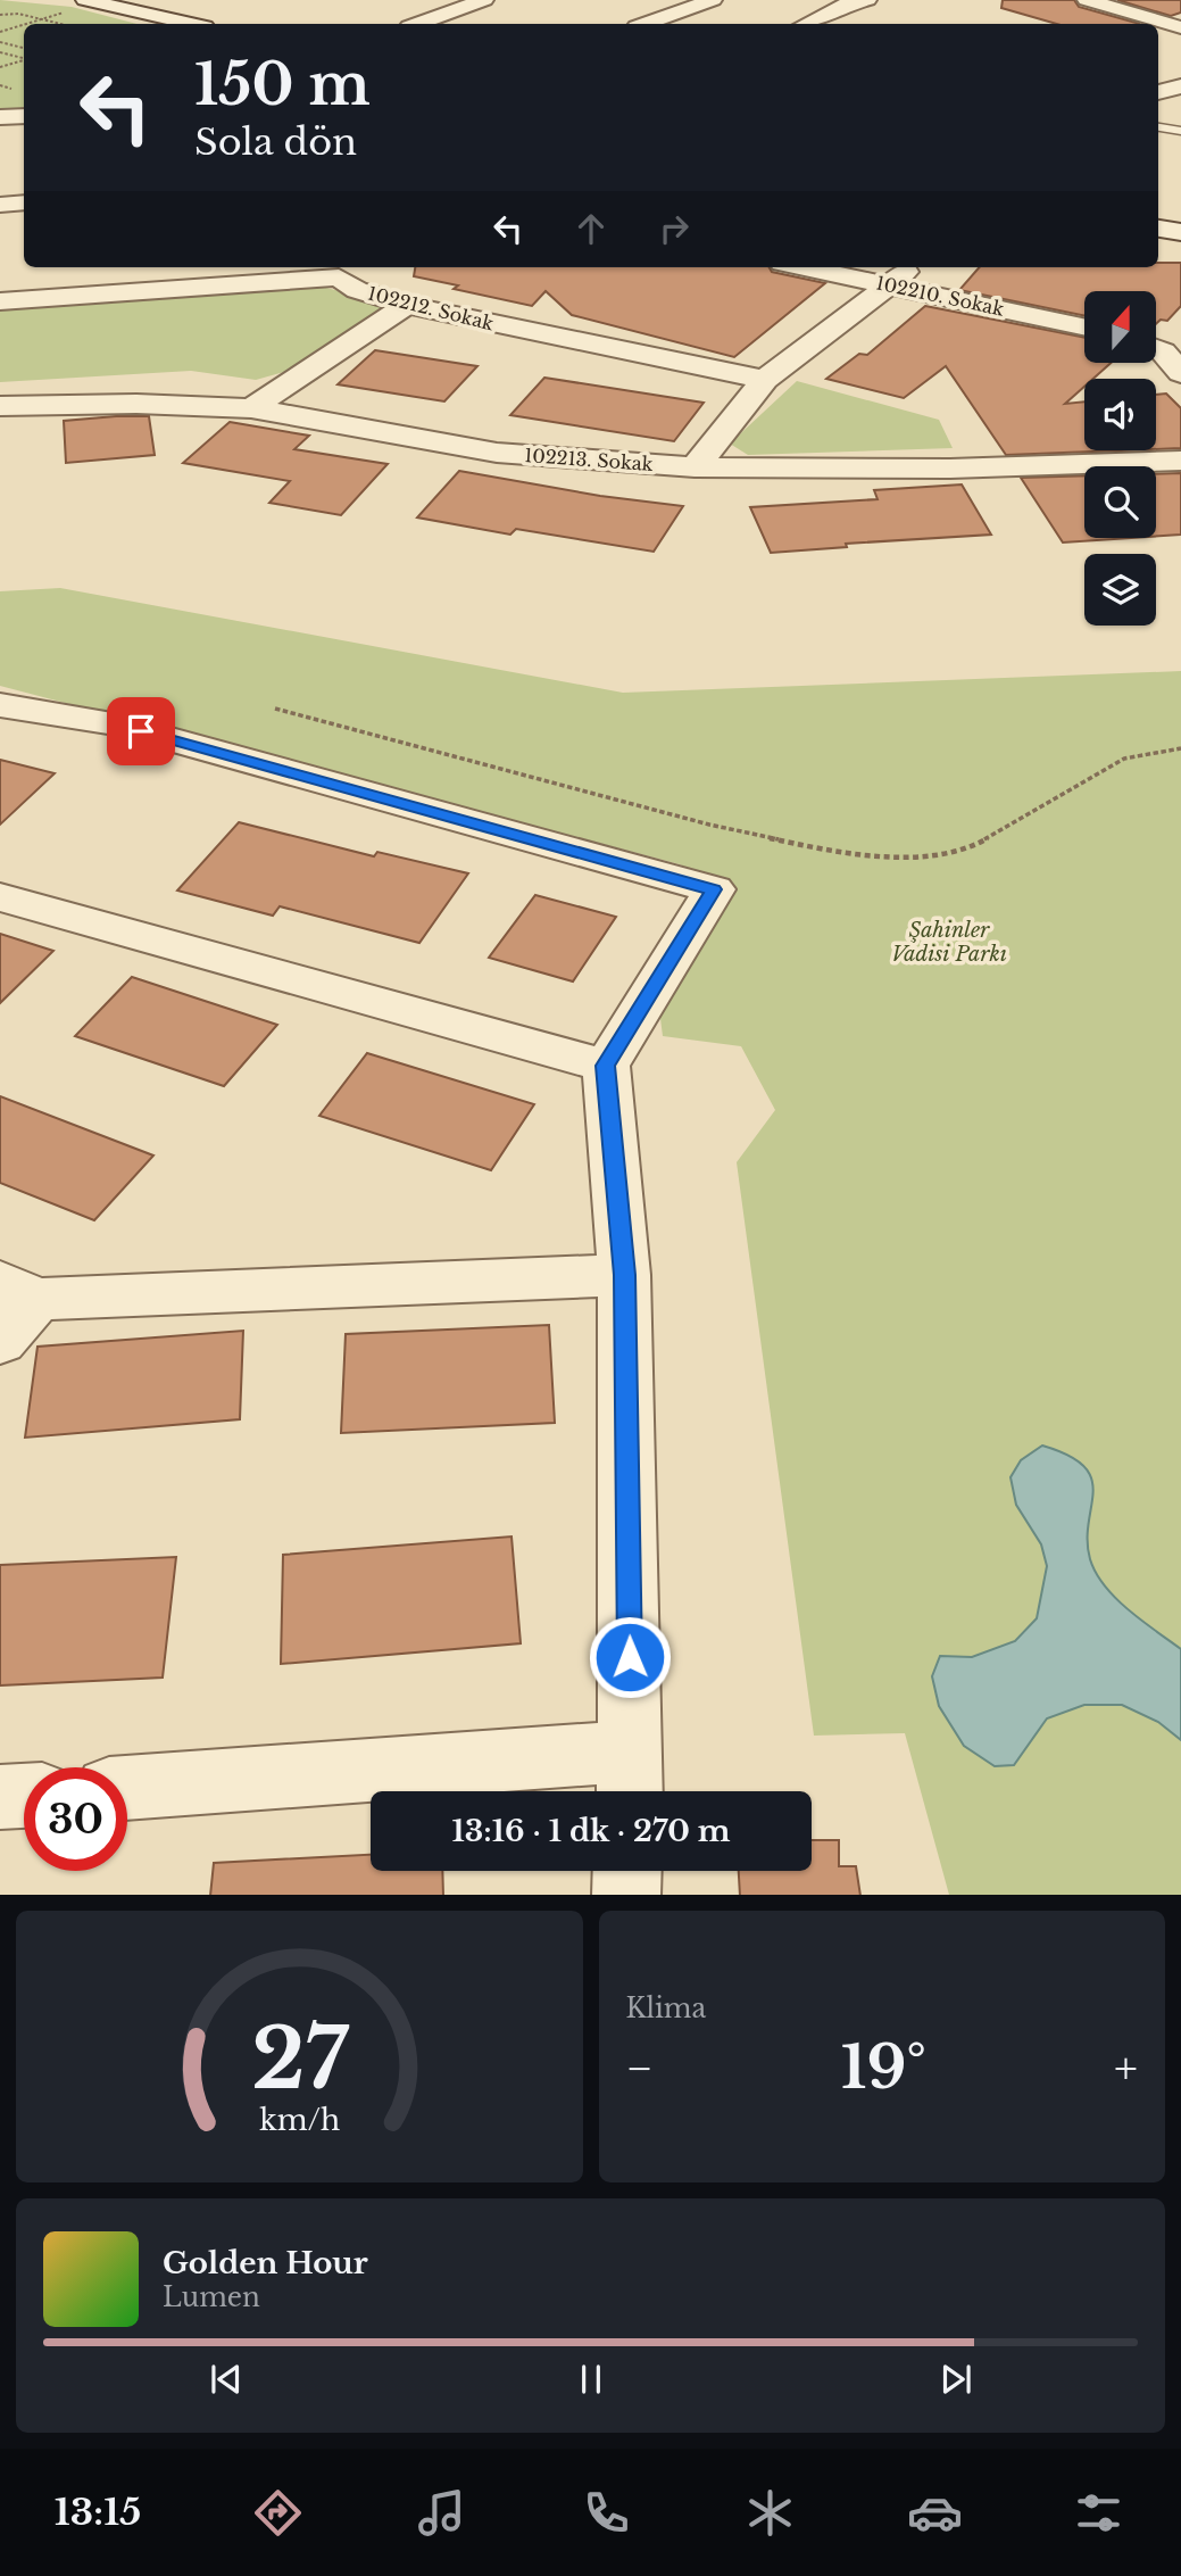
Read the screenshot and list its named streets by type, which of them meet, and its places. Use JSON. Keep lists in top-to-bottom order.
{
  "streets": {
    "street": ["102210. Sokak", "102212. Sokak", "102213. Sokak"]
  },
  "parks": ["Şahinler Vadisi Parkı"],
  "north": "top",
  "page": {
    "turn": ["150 m", "Sola dön"],
    "limit": "30",
    "trip": "13:16 · 1 dk · 270 m",
    "tile": "Klima",
    "heat": ["−", "19°", "+"],
    "song": ["Golden Hour", "Lumen"],
    "tabs": "13:15",
    "gauge": ["27", "km/h"]
  }
}
